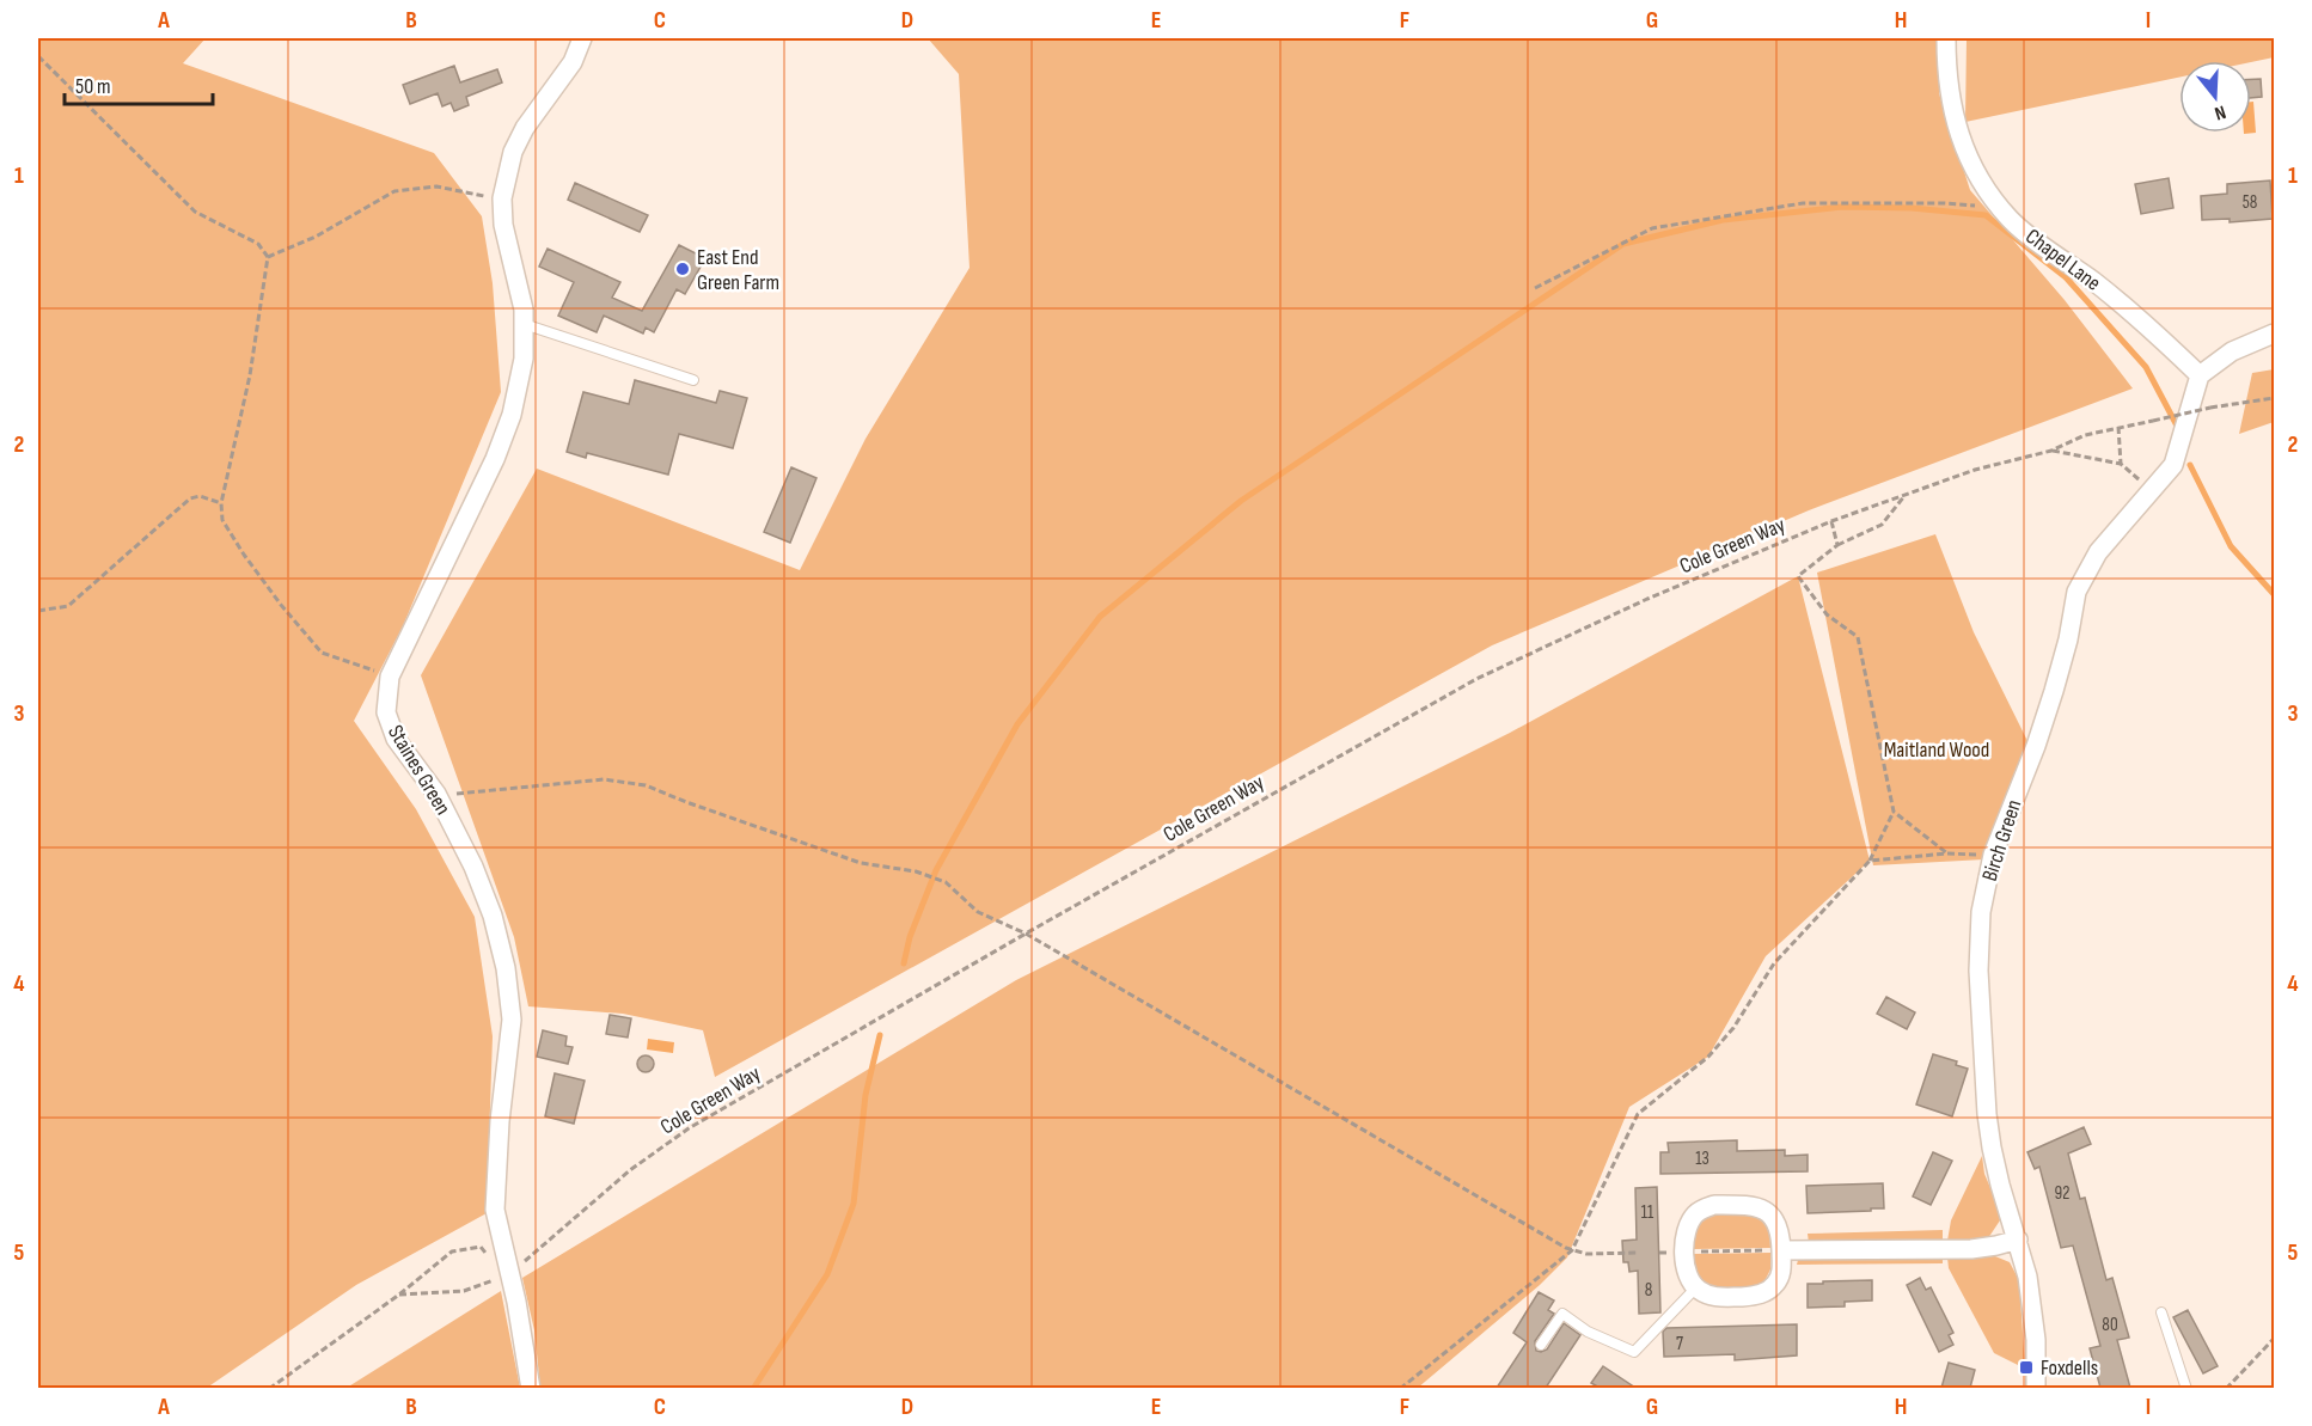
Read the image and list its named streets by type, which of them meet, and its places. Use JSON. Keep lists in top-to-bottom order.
{
  "streets": {
    "street": ["Chapel Lane", "Staines Green", "Birch Green"],
    "path": ["Cole Green Way"]
  },
  "crossings": [
    ["Chapel Lane", "Birch Green"],
    ["Cole Green Way", "Staines Green"]
  ],
  "parks": ["Maitland Wood"],
  "places": {
    "other": ["East End Green Farm"],
    "transit": ["Foxdells"]
  },
  "house_numbers": [
    "58",
    "13",
    "92",
    "11",
    "8",
    "80",
    "7"
  ],
  "scale_bar": "50 m",
  "north": "bottom",
  "grid": {
    "columns": [
      "A",
      "B",
      "C",
      "D",
      "E",
      "F",
      "G",
      "H",
      "I"
    ],
    "rows": [
      "1",
      "2",
      "3",
      "4",
      "5"
    ]
  }
}
